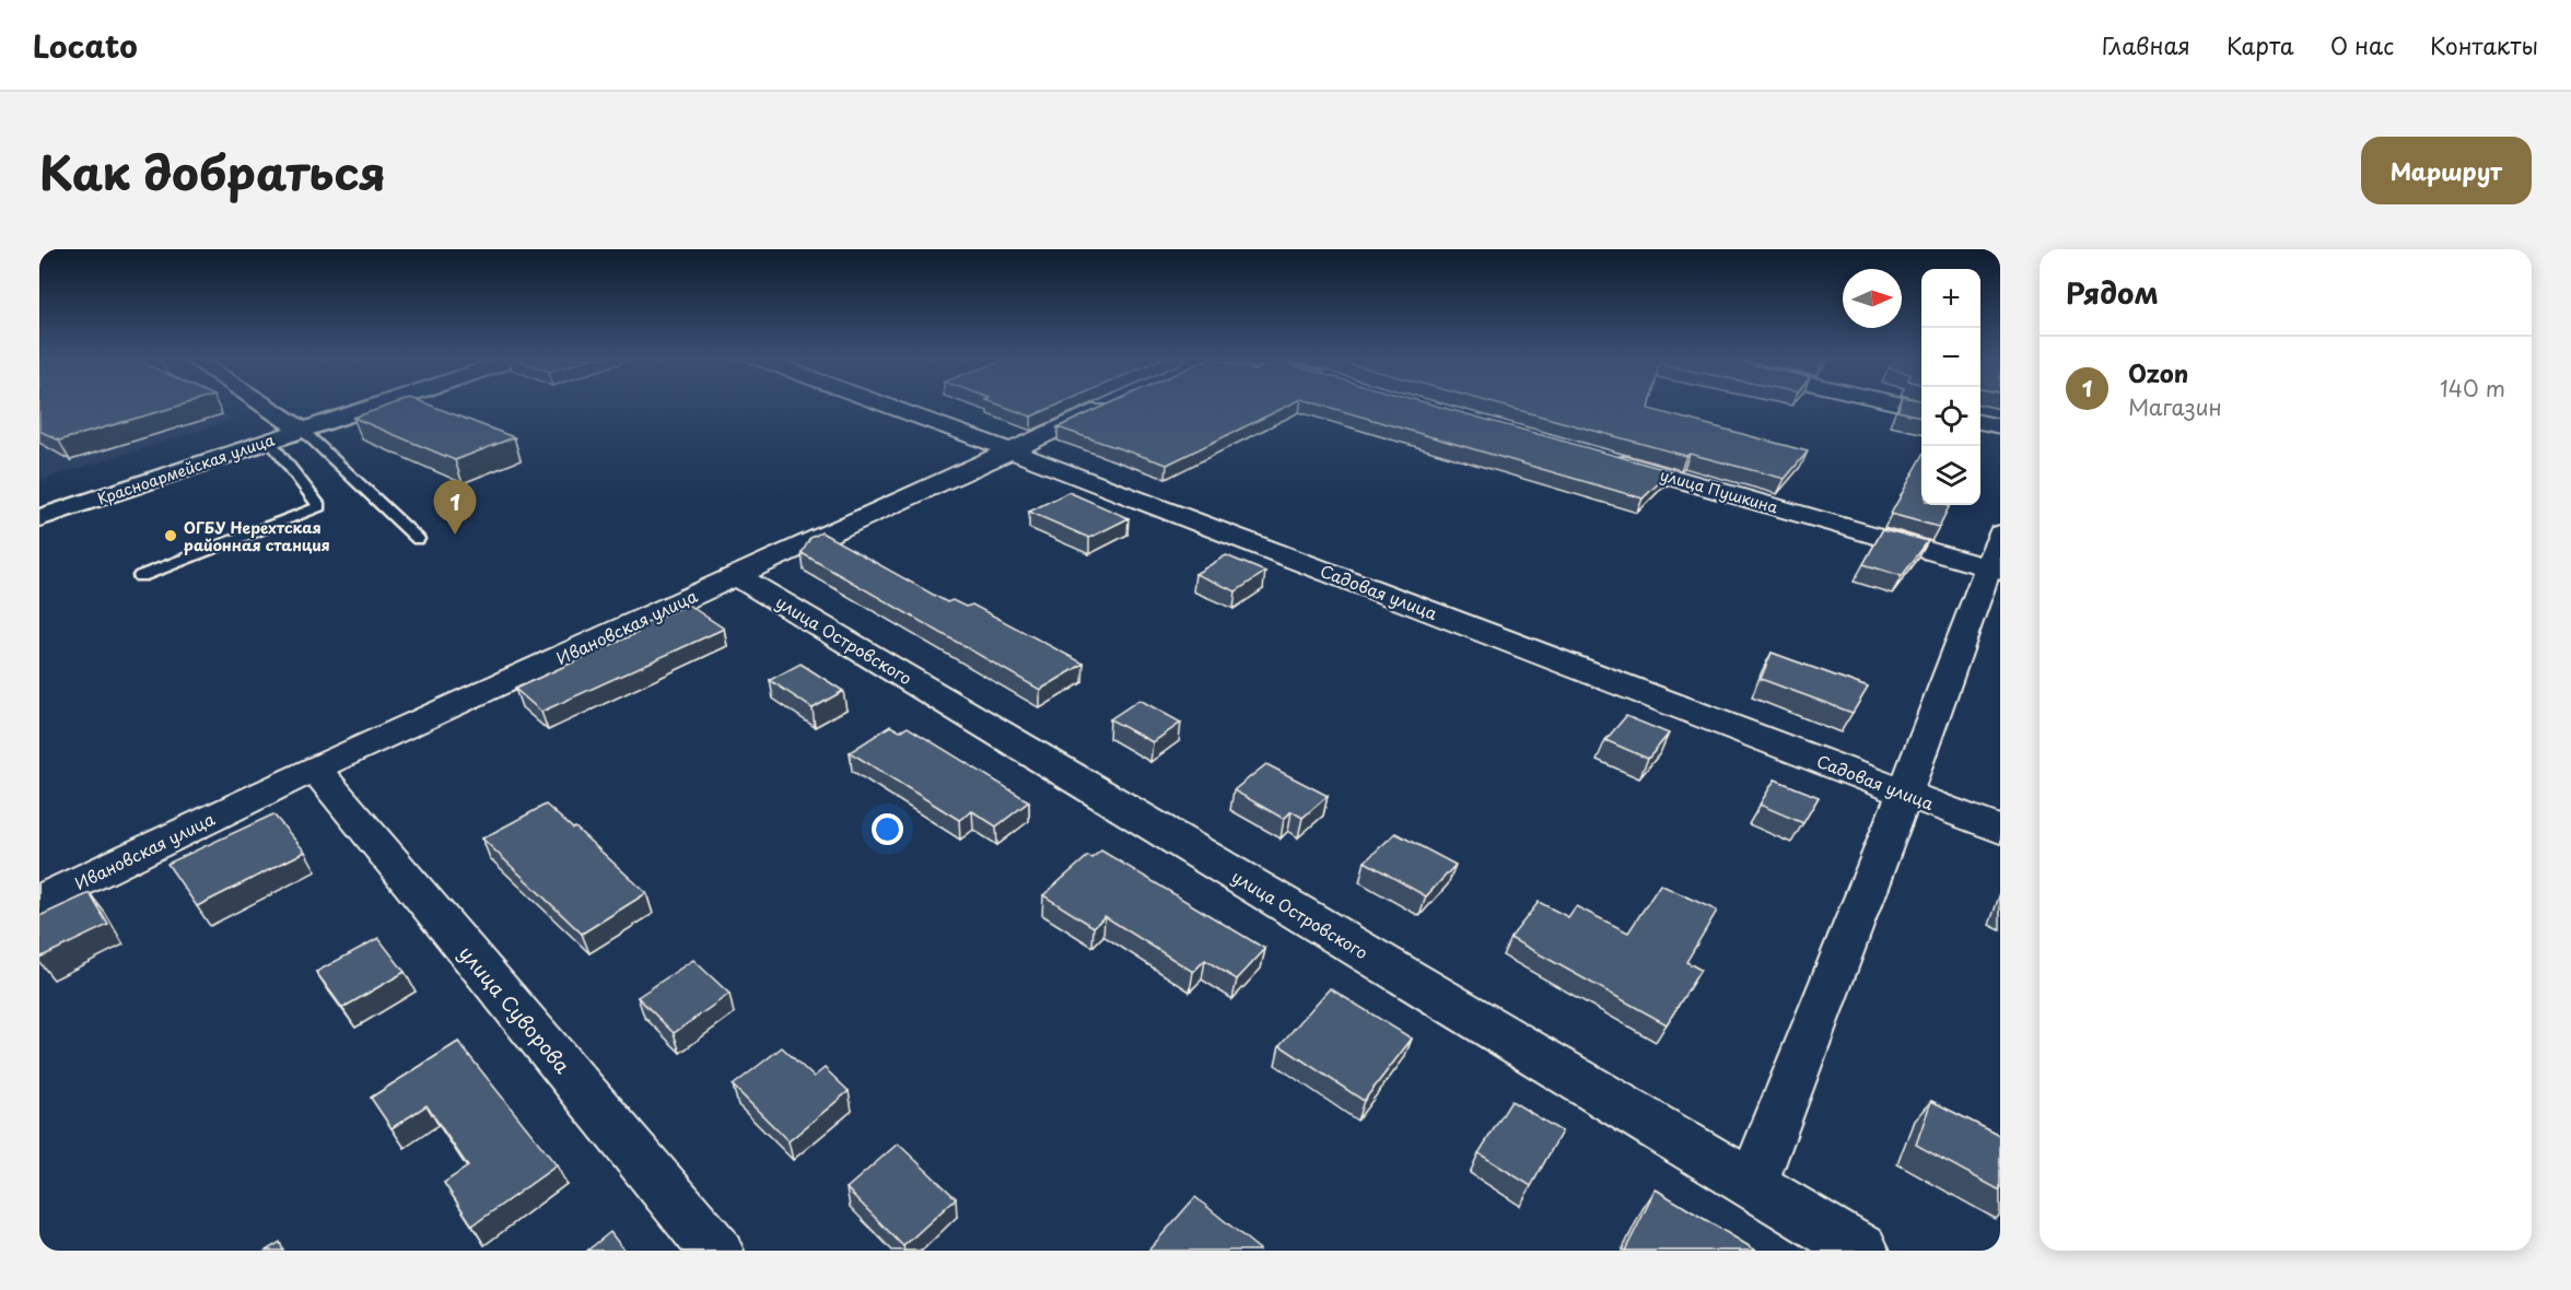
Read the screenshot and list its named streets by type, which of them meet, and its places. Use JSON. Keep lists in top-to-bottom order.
{
  "streets": {
    "street": [
      "Красноармейская улица",
      "улица Пушкина",
      "Садовая улица",
      "Ивановская улица",
      "улица Островского",
      "улица Суворова"
    ]
  },
  "crossings": [
    ["Садовая улица", "Ивановская улица"],
    ["Ивановская улица", "улица Островского"],
    ["Ивановская улица", "улица Суворова"]
  ],
  "places": ["ОГБУ Нерехтская районная станция"],
  "north": "right",
  "page": {
    "header": "Locato",
    "nav": [
      "Главная",
      "Карта",
      "О нас",
      "Контакты"
    ],
    "title": "Как добраться",
    "buttons": "Маршрут",
    "heading": "Рядом",
    "map_buttons": ["+", "−"],
    "list": [
      {
        "mark": "1",
        "name": "Ozon",
        "note": "Магазин",
        "value": "140 m"
      }
    ],
    "pins": "1"
  }
}
